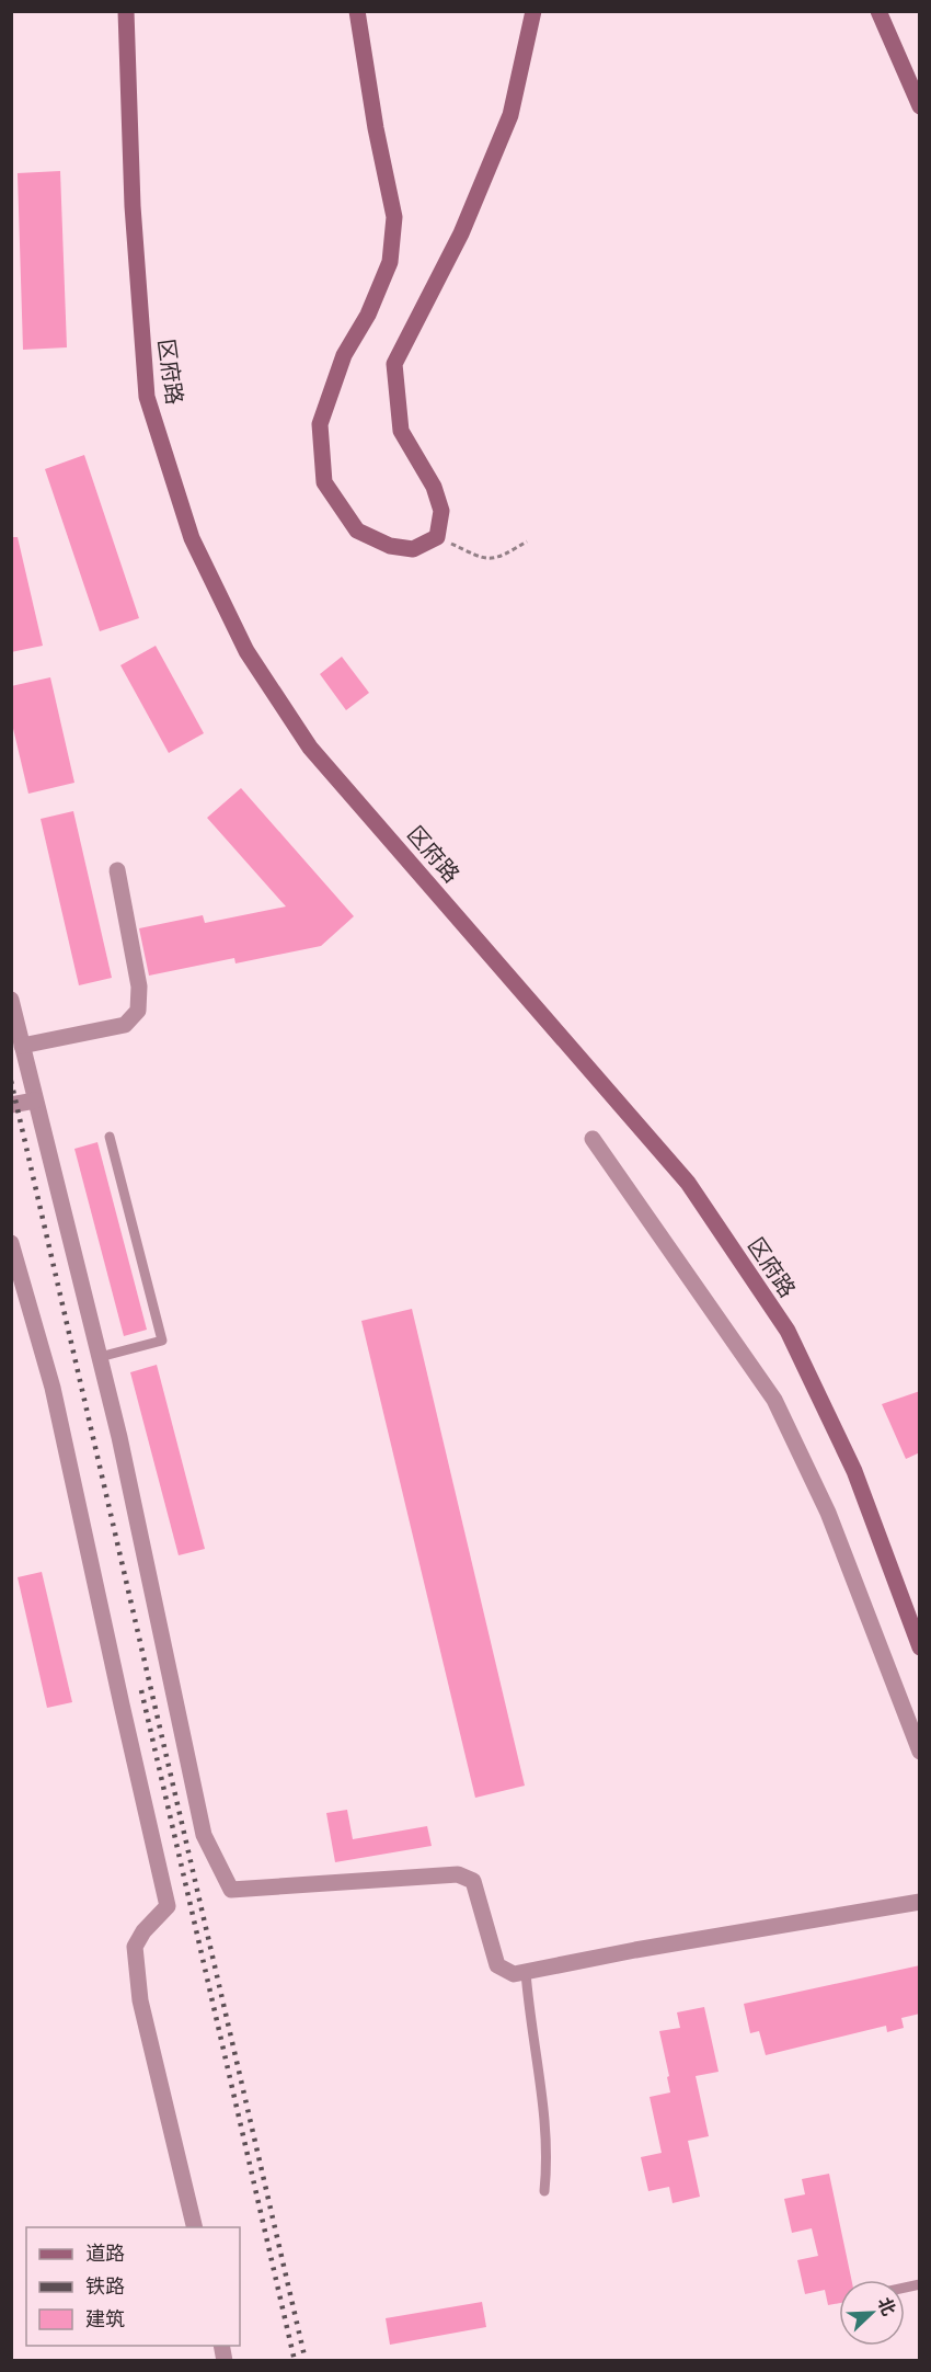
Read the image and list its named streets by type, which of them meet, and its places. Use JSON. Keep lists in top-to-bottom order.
{
  "streets": {
    "main road": ["区府路"]
  },
  "legend": ["道路", "铁路", "建筑"],
  "north": "top right"
}
